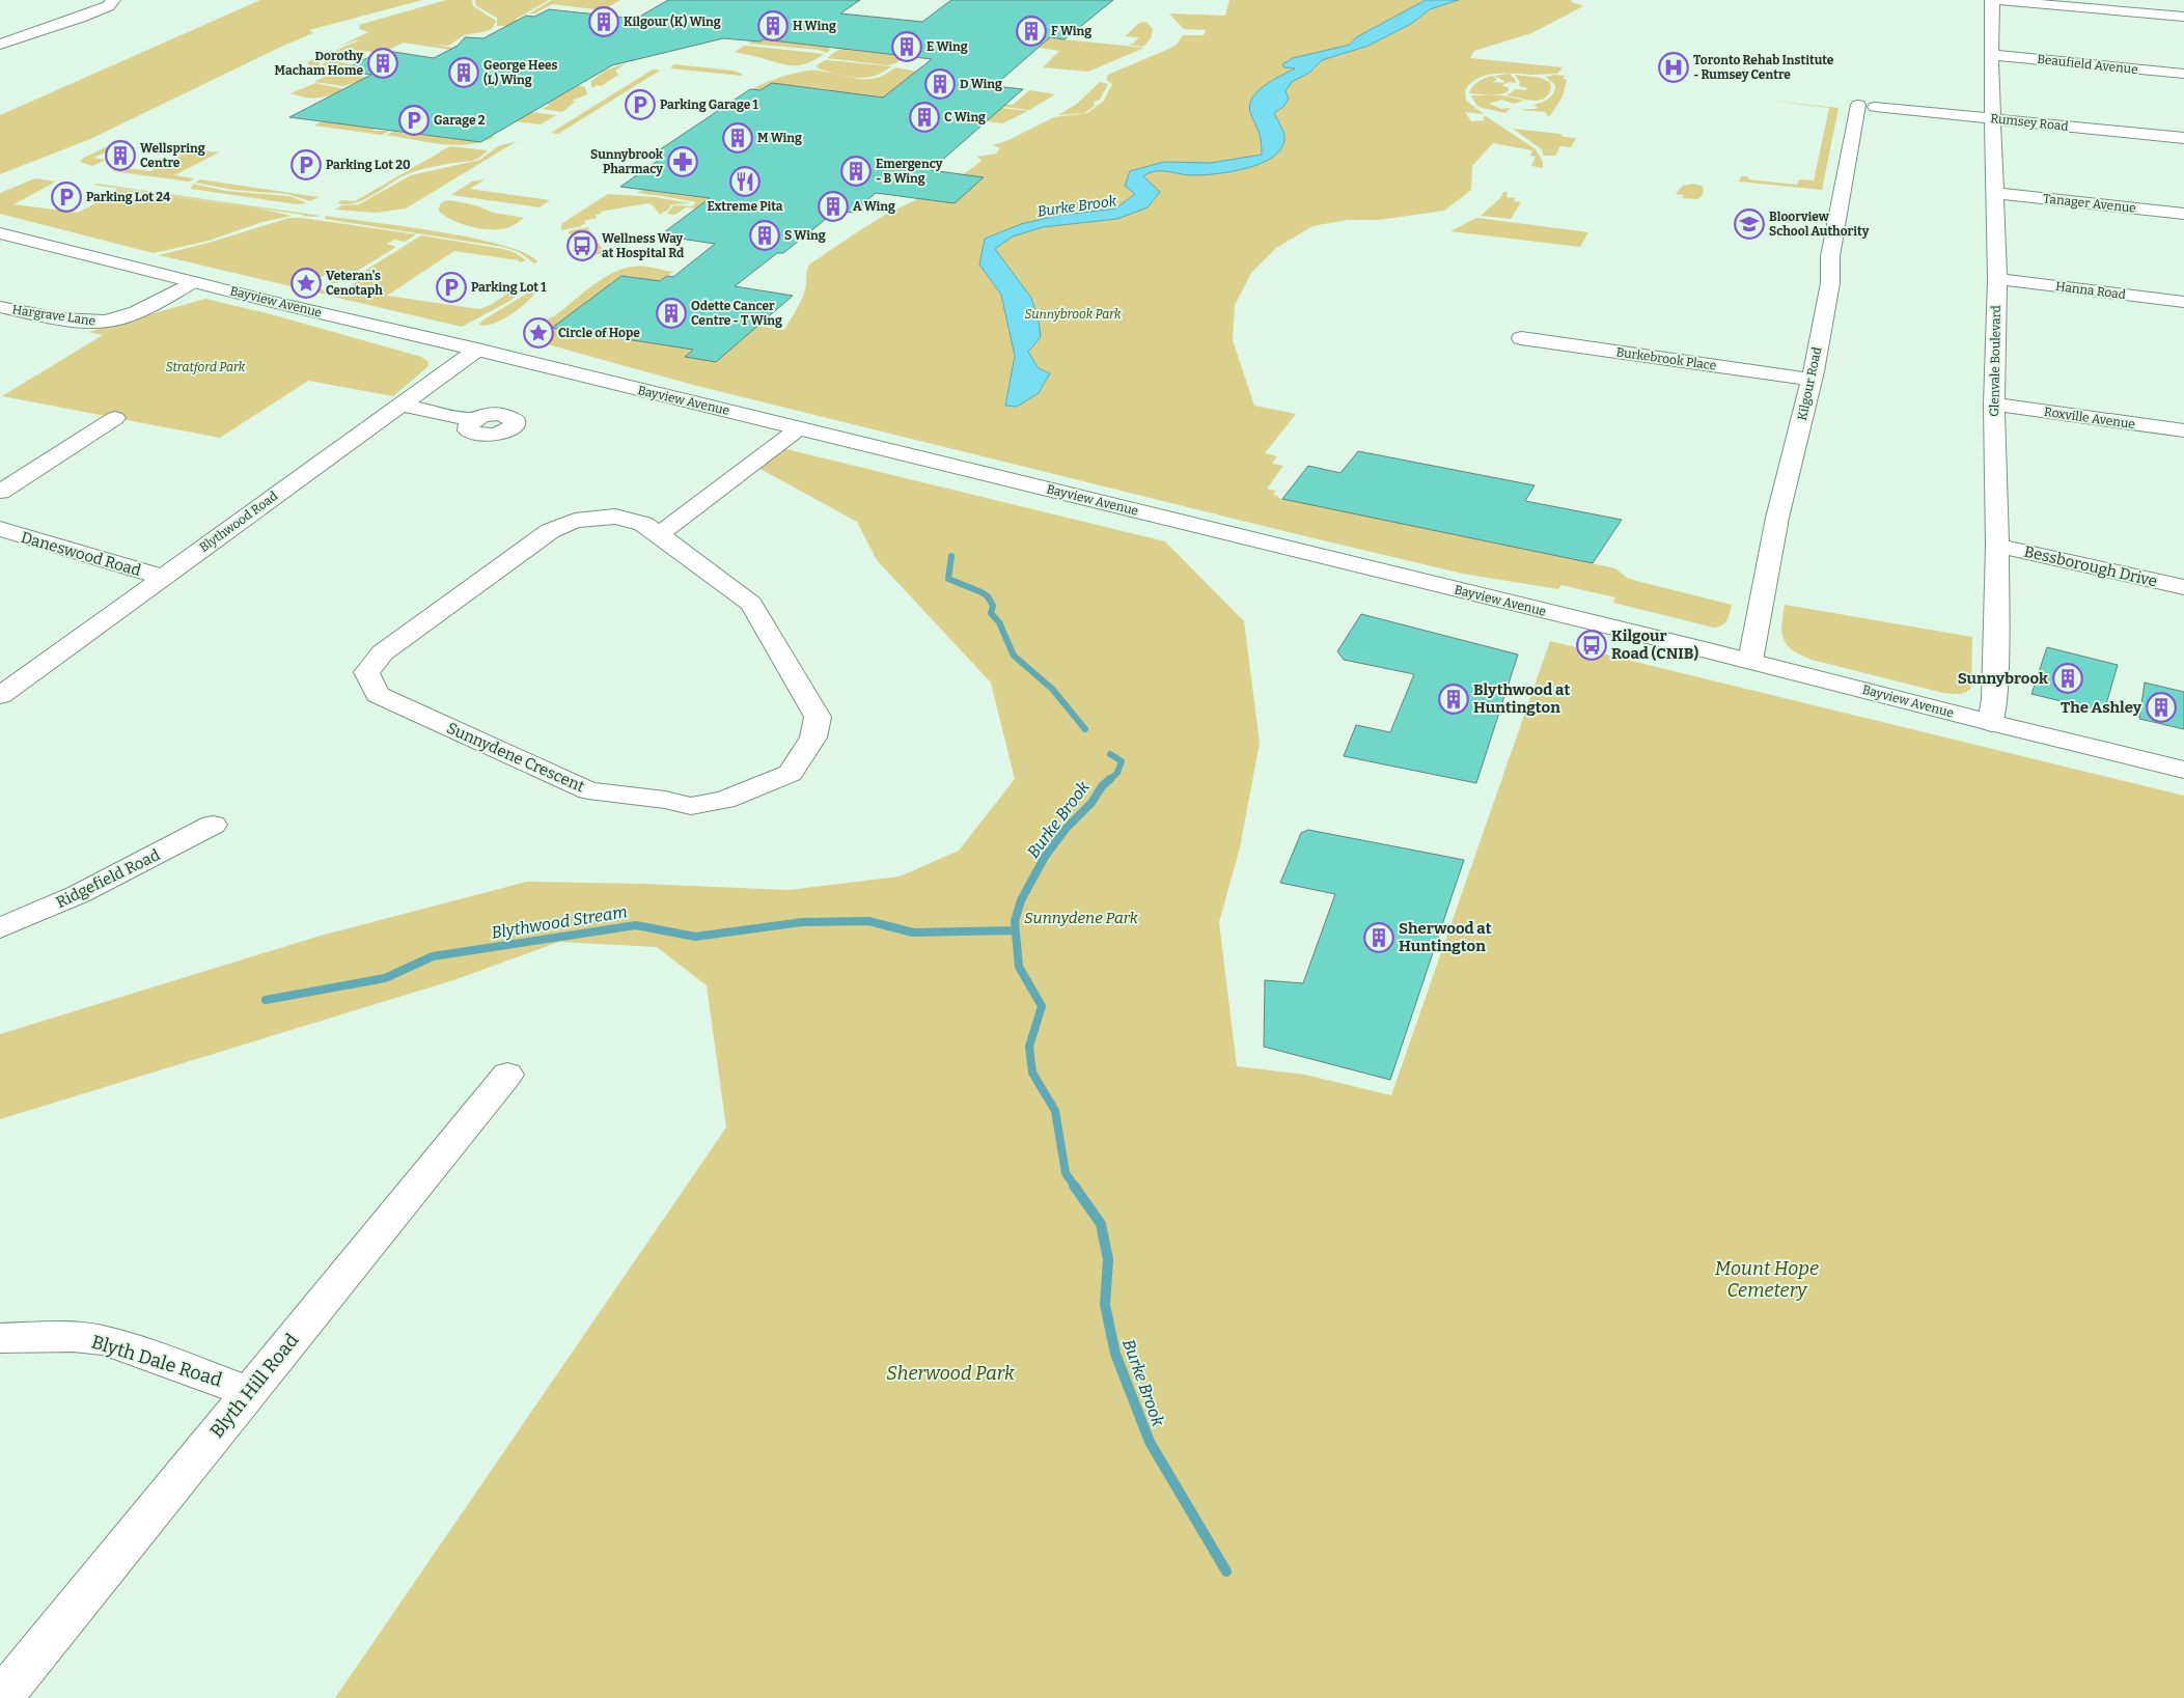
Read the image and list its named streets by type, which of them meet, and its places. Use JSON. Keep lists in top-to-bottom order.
{
  "streets": {
    "street": [
      "Beaufield Avenue",
      "Rumsey Road",
      "Tanager Avenue",
      "Hanna Road",
      "Bayview Avenue",
      "Hargrave Lane",
      "Burkebrook Place",
      "Glenvale Boulevard",
      "Kilgour Road",
      "Roxville Avenue",
      "Blythwood Road",
      "Daneswood Road",
      "Bessborough Drive",
      "Sunnydene Crescent",
      "Ridgefield Road",
      "Blyth Dale Road",
      "Blyth Hill Road"
    ]
  },
  "crossings": [
    ["Beaufield Avenue", "Glenvale Boulevard"],
    ["Rumsey Road", "Glenvale Boulevard"],
    ["Rumsey Road", "Kilgour Road"],
    ["Tanager Avenue", "Glenvale Boulevard"],
    ["Hanna Road", "Glenvale Boulevard"],
    ["Bayview Avenue", "Hargrave Lane"],
    ["Bayview Avenue", "Glenvale Boulevard"],
    ["Bayview Avenue", "Kilgour Road"],
    ["Bayview Avenue", "Blythwood Road"],
    ["Burkebrook Place", "Kilgour Road"],
    ["Glenvale Boulevard", "Roxville Avenue"],
    ["Glenvale Boulevard", "Bessborough Drive"],
    ["Blythwood Road", "Daneswood Road"],
    ["Blyth Dale Road", "Blyth Hill Road"]
  ],
  "water": ["Burke Brook", "Blythwood Stream"],
  "parks": [
    "Sunnybrook Park",
    "Stratford Park",
    "Sunnydene Park",
    "Mount Hope Cemetery",
    "Sherwood Park"
  ],
  "places": {
    "building": [
      "Kilgour (K) Wing",
      "H Wing",
      "F Wing",
      "E Wing",
      "Dorothy Macham Home",
      "George Hees (L) Wing",
      "D Wing",
      "C Wing",
      "M Wing",
      "Wellspring Centre",
      "Emergency - B Wing",
      "A Wing",
      "S Wing",
      "Odette Cancer Centre - T Wing",
      "Sunnybrook",
      "Blythwood at Huntington",
      "The Ashley",
      "Sherwood at Huntington"
    ],
    "hospital": ["Toronto Rehab Institute - Rumsey Centre"],
    "parking": [
      "Parking Garage 1",
      "Garage 2",
      "Parking Lot 20",
      "Parking Lot 24",
      "Parking Lot 1"
    ],
    "pharmacy": ["Sunnybrook Pharmacy"],
    "restaurant": ["Extreme Pita"],
    "school or university": ["Bloorview School Authority"],
    "bus stop": ["Wellness Way at Hospital Rd", "Kilgour Road (CNIB)"],
    "place": ["Veteran's Cenotaph", "Circle of Hope"]
  }
}
